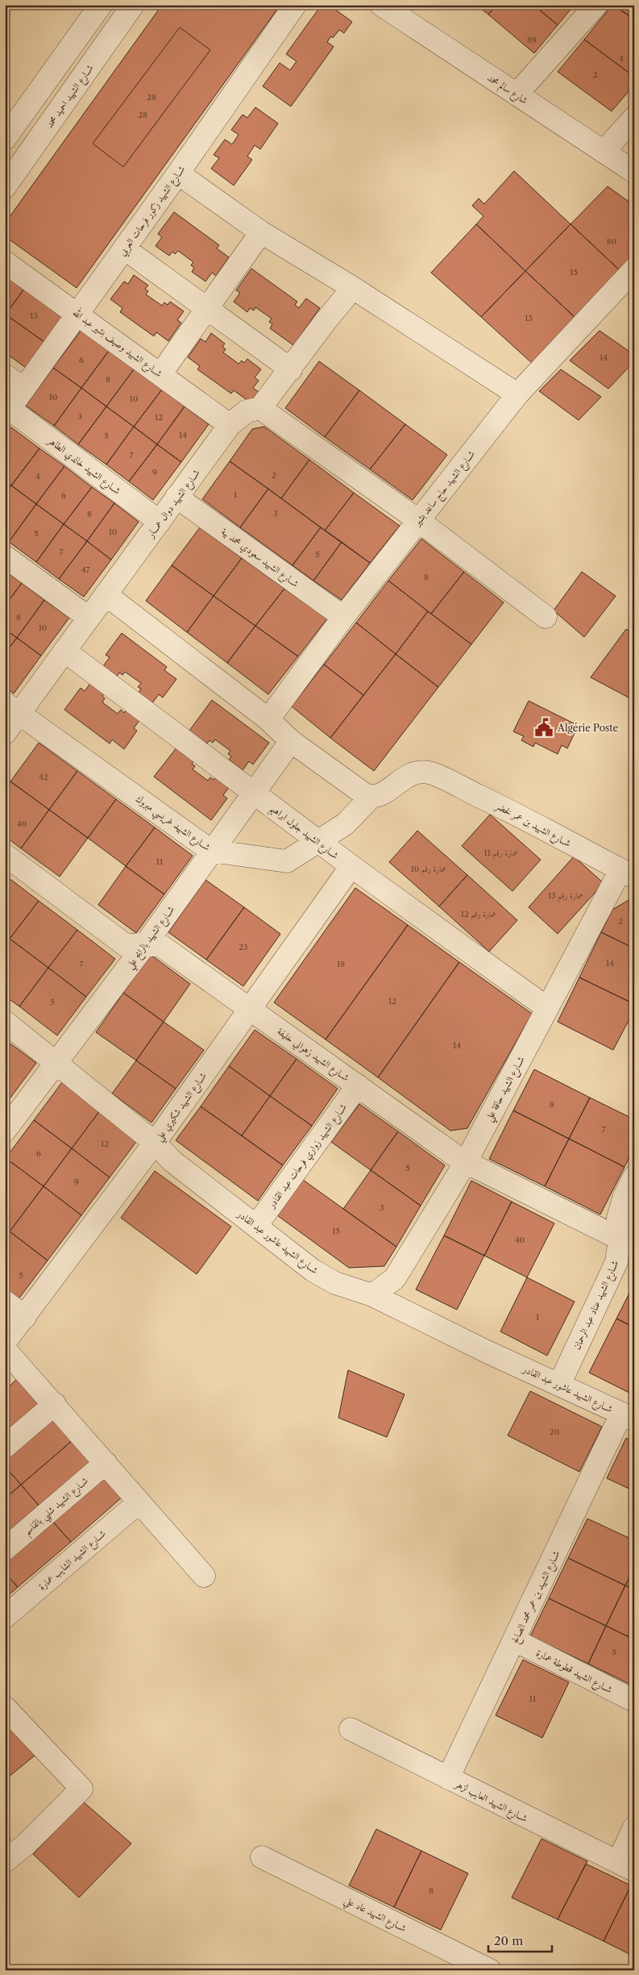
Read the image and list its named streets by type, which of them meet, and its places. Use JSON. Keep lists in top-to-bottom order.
{
  "streets": {
    "street": [
      "شارع سالم محمد",
      "شــارع الشهيد احميد محمد",
      "شــارع الشهيد زكور فرحات العربي",
      "شــارع الشهيد وصيف بشير عبد الله",
      "شــارع الشهيد خالدي الطاهر",
      "شــارع الشهيد حاج ساعد بشير",
      "شــارع الشهيد دوال عمـــار",
      "شــارع الشهيد سعودي محمد بية",
      "شــارع الشهيد غريسي مبروك",
      "شــارع الشهيد بن عمر لخضر",
      "شــارع الشهيد جلول ابراهيم",
      "شــارع الشهيد بالرابح علي",
      "شــارع الشهيد زهواني خليفة",
      "شــارع الشهيد حاقة علي",
      "شــارع الشهيد شكيري علي",
      "شــارع الشهيد زواري فرحات عبد القادر",
      "شــارع الشهيد عاشور عبد القادر",
      "شــارع الشهيد عناد عبد الرحمان",
      "شــارع الشهيد شلبي بالقاسم",
      "شــارع الشهيد الشايب عمارة",
      "شــارع الشهيد بن عمر محمد الصالح",
      "شــارع الشهيد قطوطة عمارة",
      "شــارع الشهيد العايب لزهر",
      "شــارع الشهيد عاد علي"
    ]
  },
  "crossings": [
    ["شــارع الشهيد زكور فرحات العربي", "شــارع الشهيد وصيف بشير عبد الله"],
    ["شــارع الشهيد زكور فرحات العربي", "شــارع الشهيد خالدي الطاهر"],
    ["شــارع الشهيد وصيف بشير عبد الله", "شــارع الشهيد دوال عمـــار"],
    ["شــارع الشهيد خالدي الطاهر", "شــارع الشهيد دوال عمـــار"],
    ["شــارع الشهيد حاج ساعد بشير", "شــارع الشهيد سعودي محمد بية"],
    ["شــارع الشهيد دوال عمـــار", "شــارع الشهيد سعودي محمد بية"],
    ["شــارع الشهيد دوال عمـــار", "شــارع الشهيد غريسي مبروك"],
    ["شــارع الشهيد دوال عمـــار", "شــارع الشهيد جلول ابراهيم"],
    ["شــارع الشهيد غريسي مبروك", "شــارع الشهيد بن عمر لخضر"],
    ["شــارع الشهيد غريسي مبروك", "شــارع الشهيد جلول ابراهيم"],
    ["شــارع الشهيد غريسي مبروك", "شــارع الشهيد بالرابح علي"],
    ["شــارع الشهيد بن عمر لخضر", "شــارع الشهيد حاقة علي"],
    ["شــارع الشهيد جلول ابراهيم", "شــارع الشهيد بالرابح علي"],
    ["شــارع الشهيد جلول ابراهيم", "شــارع الشهيد حاقة علي"],
    ["شــارع الشهيد جلول ابراهيم", "شــارع الشهيد شكيري علي"],
    ["شــارع الشهيد بالرابح علي", "شــارع الشهيد زهواني خليفة"],
    ["شــارع الشهيد بالرابح علي", "شــارع الشهيد عاشور عبد القادر"],
    ["شــارع الشهيد زهواني خليفة", "شــارع الشهيد حاقة علي"],
    ["شــارع الشهيد زهواني خليفة", "شــارع الشهيد شكيري علي"],
    ["شــارع الشهيد زهواني خليفة", "شــارع الشهيد زواري فرحات عبد القادر"],
    ["شــارع الشهيد زهواني خليفة", "شــارع الشهيد عناد عبد الرحمان"],
    ["شــارع الشهيد حاقة علي", "شــارع الشهيد عاشور عبد القادر"],
    ["شــارع الشهيد شكيري علي", "شــارع الشهيد عاشور عبد القادر"],
    ["شــارع الشهيد زواري فرحات عبد القادر", "شــارع الشهيد عاشور عبد القادر"],
    ["شــارع الشهيد عاشور عبد القادر", "شــارع الشهيد عناد عبد الرحمان"],
    ["شــارع الشهيد عاشور عبد القادر", "شــارع الشهيد بن عمر محمد الصالح"],
    ["شــارع الشهيد بن عمر محمد الصالح", "شــارع الشهيد قطوطة عمارة"],
    ["شــارع الشهيد بن عمر محمد الصالح", "شــارع الشهيد العايب لزهر"]
  ],
  "places": {
    "public building": ["Algérie Poste"]
  },
  "house_numbers": [
    "89",
    "4",
    "2",
    "28",
    "28",
    "80",
    "15",
    "13",
    "13",
    "14",
    "6",
    "8",
    "10",
    "10",
    "3",
    "12",
    "14",
    "5",
    "7",
    "9",
    "2",
    "4",
    "1",
    "6",
    "3",
    "8",
    "10",
    "5",
    "7",
    "5",
    "47",
    "8",
    "8",
    "10",
    "42",
    "40",
    "عمارة رقم 11",
    "11",
    "عمارة رقم 10",
    "عمارة رقم 13",
    "عمارة رقم 12",
    "2",
    "23",
    "14",
    "7",
    "18",
    "12",
    "5",
    "14",
    "8",
    "7",
    "12",
    "6",
    "5",
    "9",
    "3",
    "15",
    "40",
    "5",
    "1",
    "20",
    "5",
    "11",
    "8"
  ],
  "scale_bar": "20 m"
}
